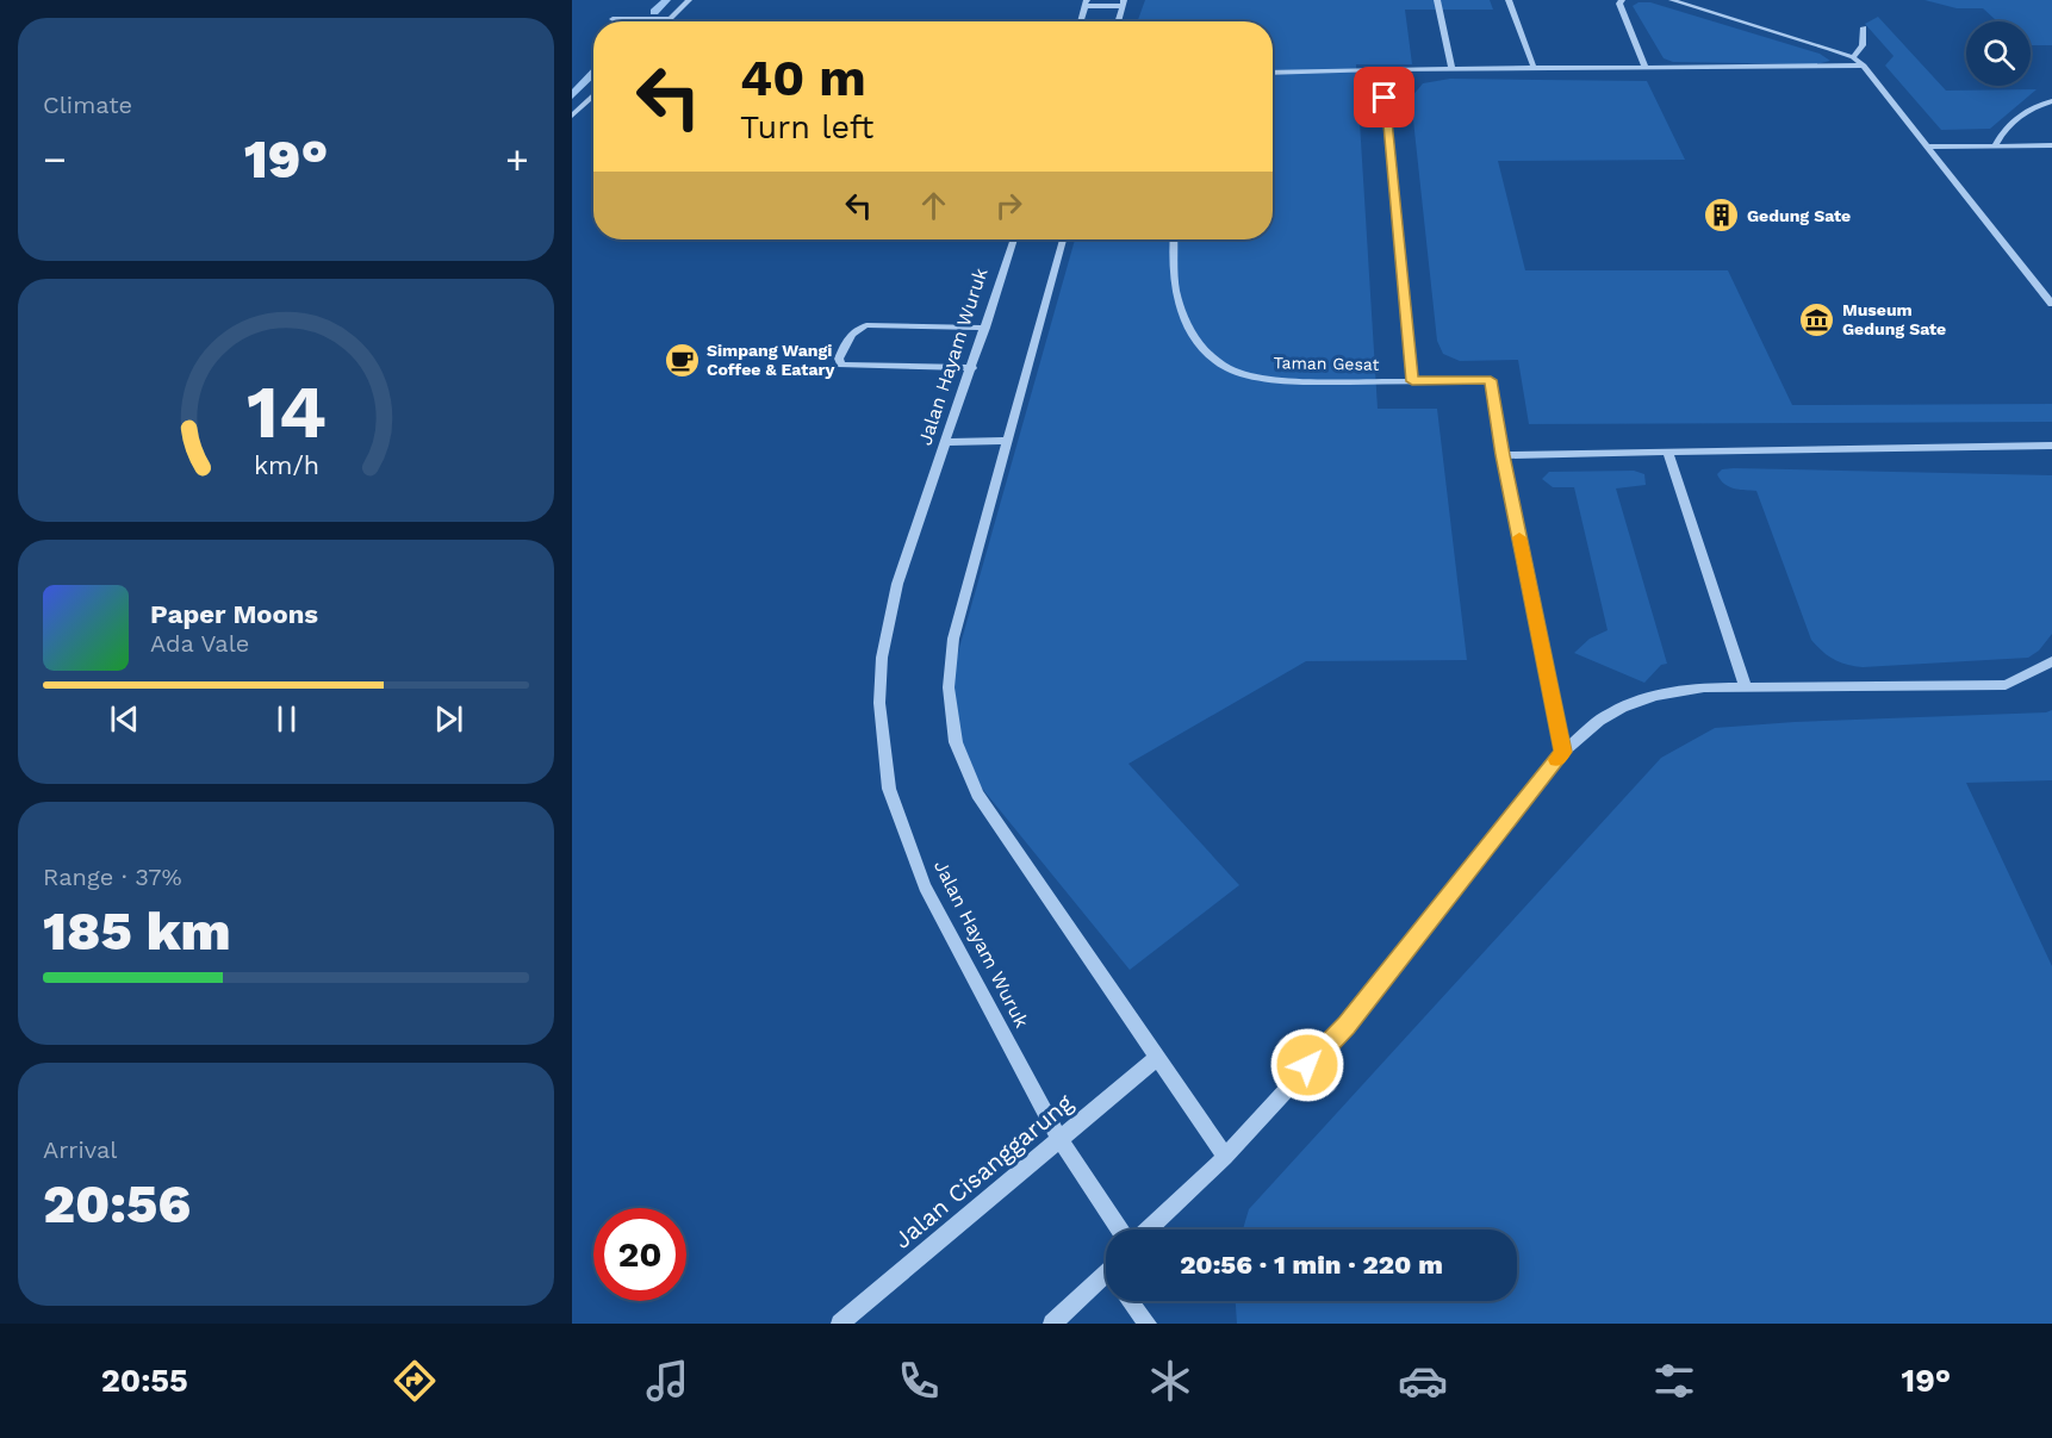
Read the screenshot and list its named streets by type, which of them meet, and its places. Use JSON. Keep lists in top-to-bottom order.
{
  "streets": {
    "street": ["Jalan Hayam Wuruk", "Taman Gesat", "Jalan Cisanggarung"]
  },
  "crossings": [
    ["Jalan Hayam Wuruk", "Jalan Cisanggarung"]
  ],
  "places": {
    "building": ["Gedung Sate"],
    "museum": ["Museum Gedung Sate"],
    "cafe": ["Simpang Wangi Coffee & Eatary"]
  },
  "page": {
    "tile": [
      "Climate",
      ["Range · 37%", "185 km"],
      ["Arrival", "20:56"]
    ],
    "turn": ["40 m", "Turn left"],
    "heat": ["−", "19°", "+"],
    "song": ["Paper Moons", "Ada Vale"],
    "limit": "20",
    "trip": "20:56 · 1 min · 220 m",
    "tabs": ["20:55", "19°"],
    "gauge": ["14", "km/h"]
  }
}
